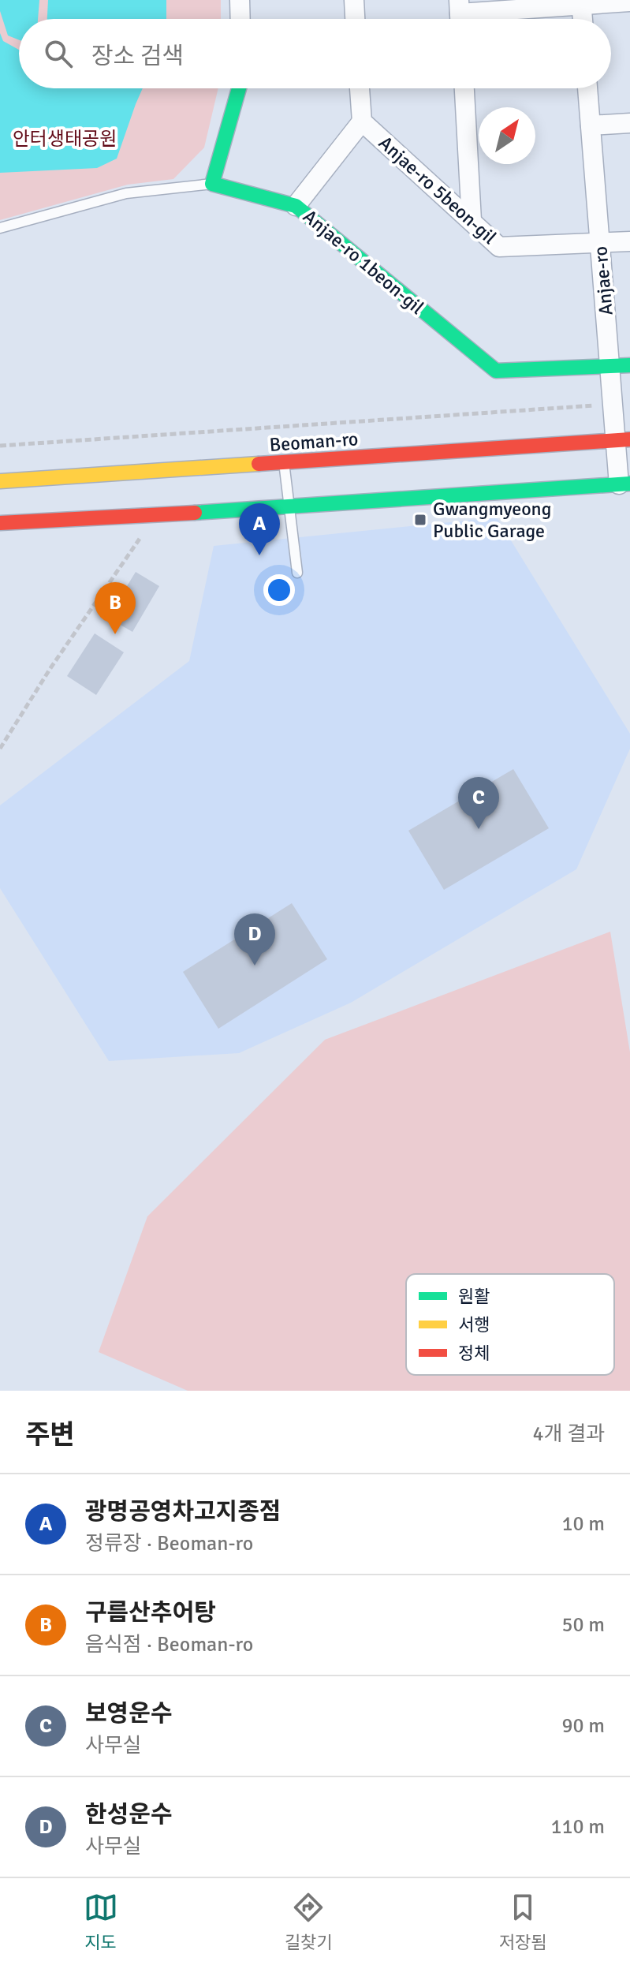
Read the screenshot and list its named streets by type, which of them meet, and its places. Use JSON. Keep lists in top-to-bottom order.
{
  "streets": {
    "main road": ["Anjae-ro 1beon-gil", "Beoman-ro"],
    "street": ["Anjae-ro 5beon-gil", "Anjae-ro"]
  },
  "crossings": [
    ["Anjae-ro 5beon-gil", "Anjae-ro"],
    ["Anjae-ro 1beon-gil", "Anjae-ro"],
    ["Anjae-ro", "Beoman-ro"]
  ],
  "parks": ["안터생태공원"],
  "places": {
    "transit": ["Gwangmyeong Public Garage"]
  },
  "legend": ["원활", "서행", "정체"],
  "north": "top right",
  "page": {
    "search": "장소 검색",
    "pins": [
      "A",
      "B",
      "C",
      "D"
    ],
    "heading": ["주변", "4개 결과"],
    "list": [
      {
        "mark": "A",
        "name": "광명공영차고지종점",
        "note": "정류장 · Beoman-ro",
        "value": "10 m"
      },
      {
        "mark": "B",
        "name": "구름산추어탕",
        "note": "음식점 · Beoman-ro",
        "value": "50 m"
      },
      {
        "mark": "C",
        "name": "보영운수",
        "note": "사무실",
        "value": "90 m"
      },
      {
        "mark": "D",
        "name": "한성운수",
        "note": "사무실",
        "value": "110 m"
      }
    ],
    "nav": ["지도", "길찾기", "저장됨"]
  }
}
